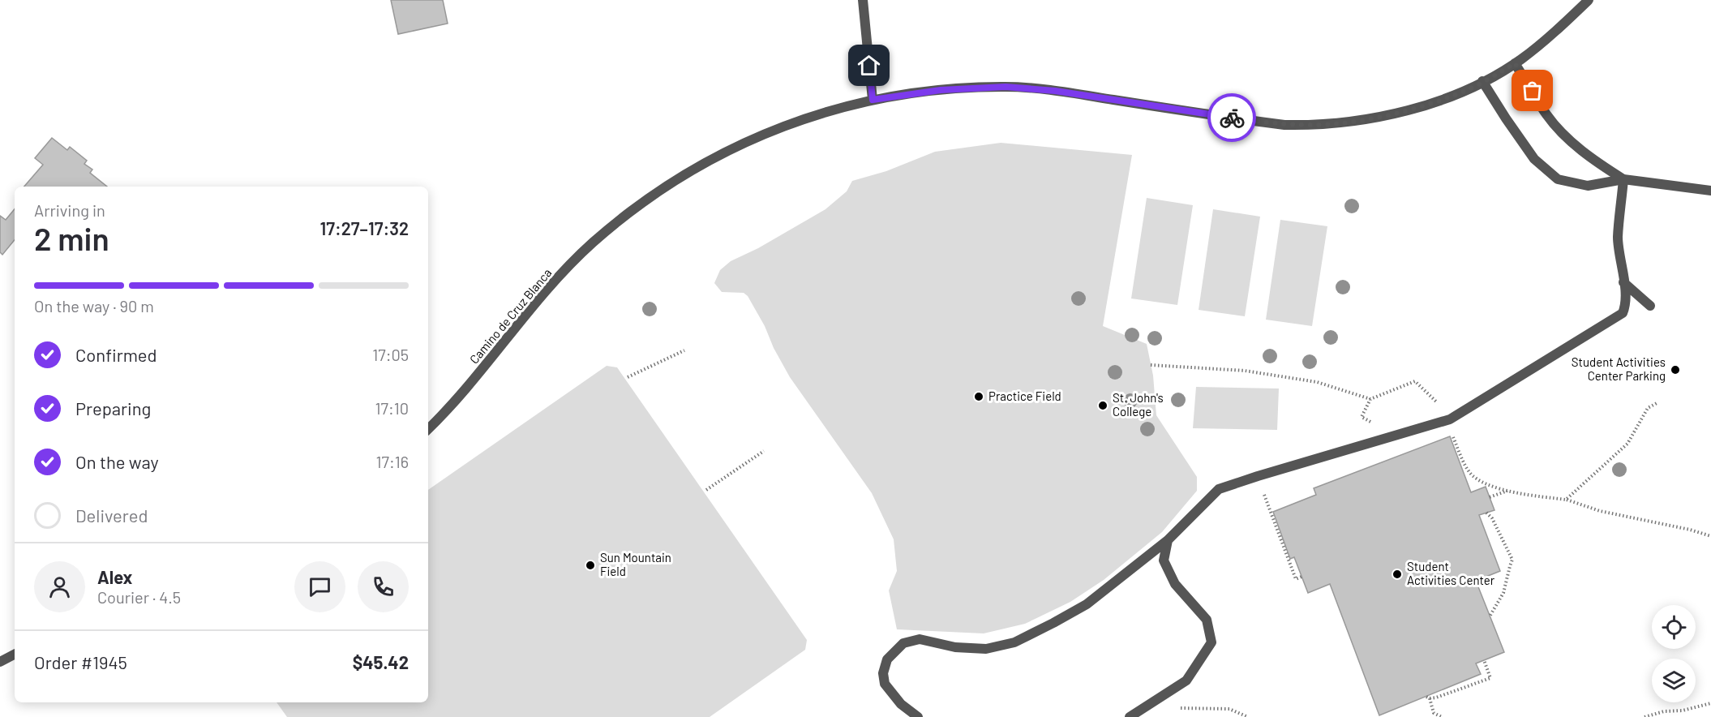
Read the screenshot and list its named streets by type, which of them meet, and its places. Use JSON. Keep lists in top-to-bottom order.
{
  "streets": {
    "street": ["Camino de Cruz Blanca"]
  },
  "places": [
    "Student Activities Center Parking",
    "Practice Field",
    "St. John's College",
    "Sun Mountain Field",
    "Student Activities Center"
  ],
  "page": {
    "heading": ["2 min", "Arriving in", "17:27–17:32"],
    "panel": [
      "Alex",
      "Courier · 4.5",
      "Order #1945",
      "$45.42"
    ],
    "bar": "On the way · 90 m",
    "list": [
      ["Confirmed", "17:05"],
      ["Preparing", "17:10"],
      ["On the way", "17:16"],
      "Delivered"
    ]
  }
}
